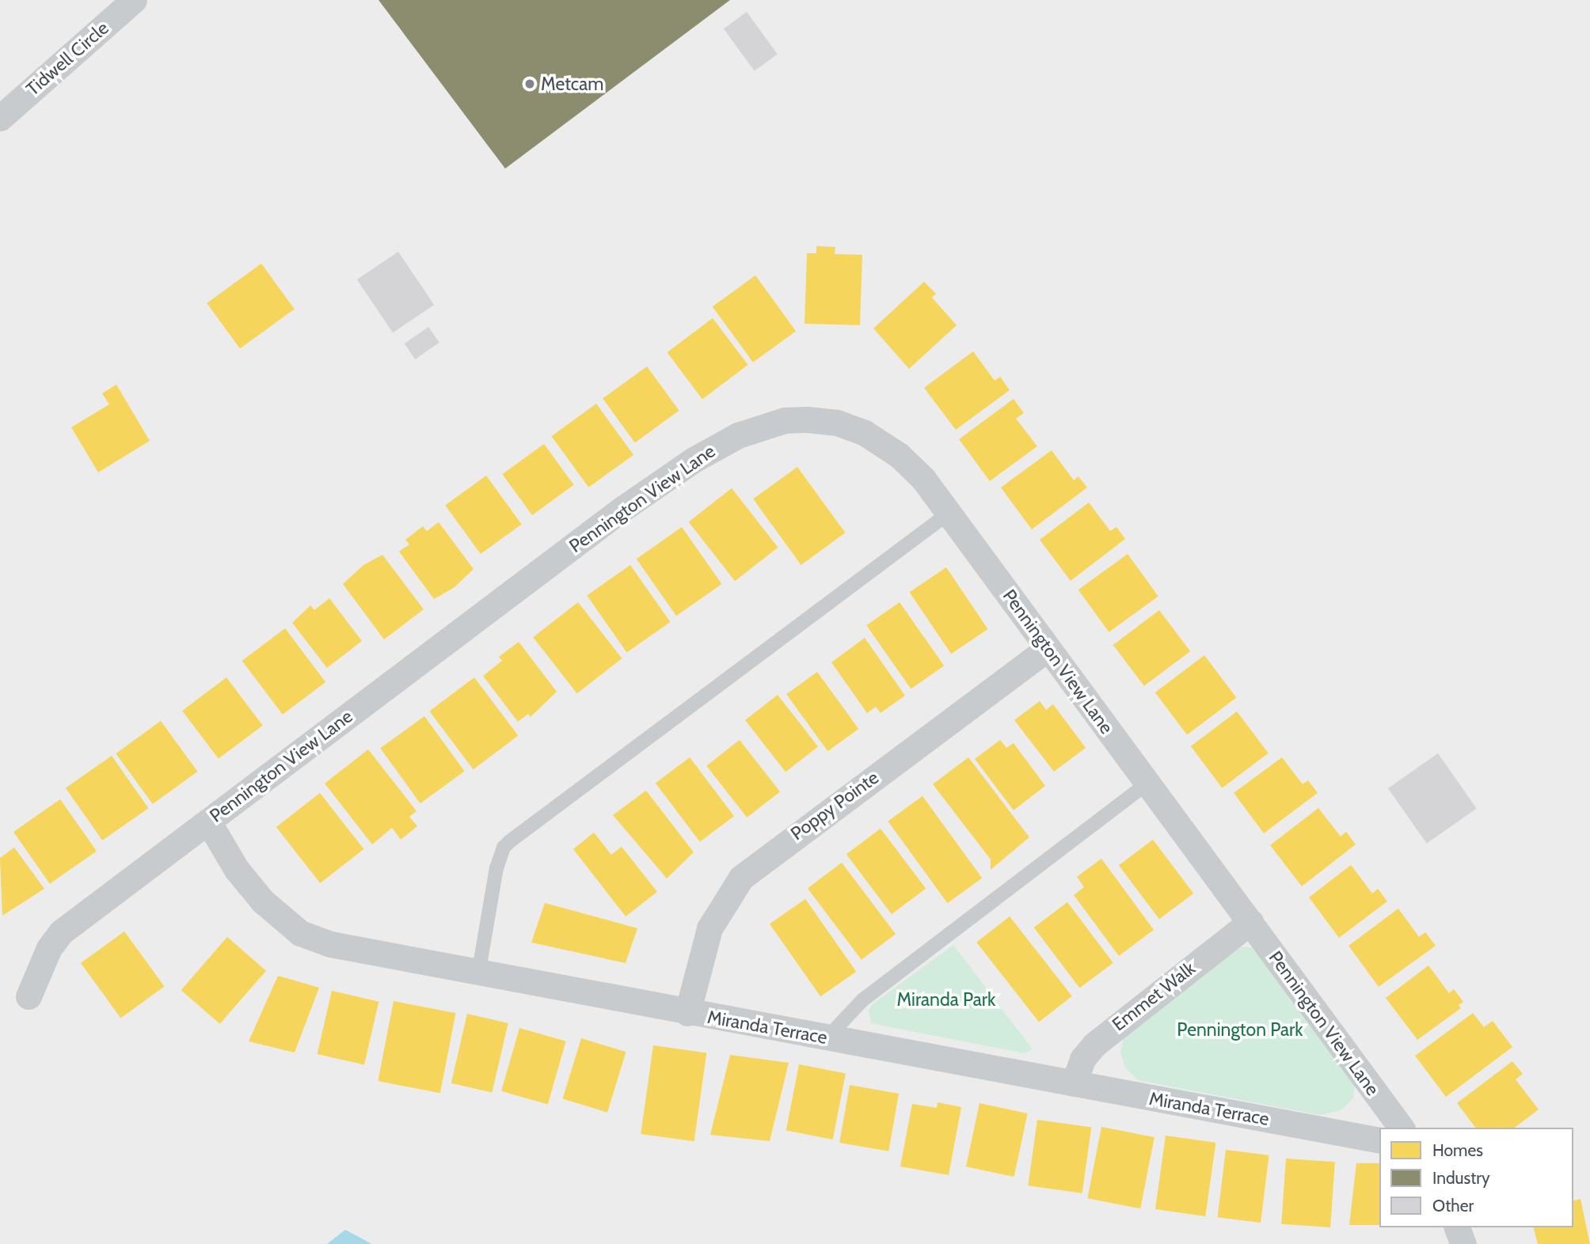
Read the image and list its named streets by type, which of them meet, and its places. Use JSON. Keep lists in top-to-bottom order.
{
  "streets": {
    "street": [
      "Tidwell Circle",
      "Pennington View Lane",
      "Poppy Pointe",
      "Emmet Walk",
      "Miranda Terrace"
    ]
  },
  "crossings": [
    ["Pennington View Lane", "Poppy Pointe"],
    ["Pennington View Lane", "Emmet Walk"],
    ["Pennington View Lane", "Miranda Terrace"],
    ["Poppy Pointe", "Miranda Terrace"],
    ["Emmet Walk", "Miranda Terrace"]
  ],
  "parks": ["Miranda Park", "Pennington Park"],
  "places": ["Metcam"],
  "legend": ["Homes", "Industry", "Other"]
}
